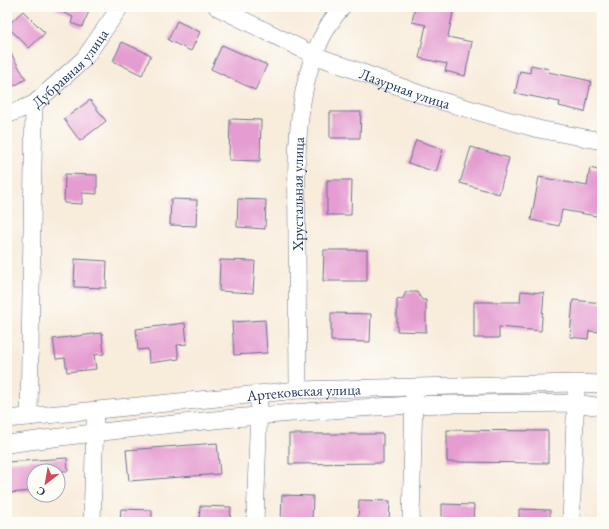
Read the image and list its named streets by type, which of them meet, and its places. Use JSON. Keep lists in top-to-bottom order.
{
  "streets": {
    "street": [
      "Дубравная улица",
      "Лазурная улица",
      "Хрустальная улица",
      "Артековская улица"
    ]
  },
  "crossings": [
    ["Лазурная улица", "Хрустальная улица"],
    ["Хрустальная улица", "Артековская улица"]
  ],
  "north": "bottom left"
}
